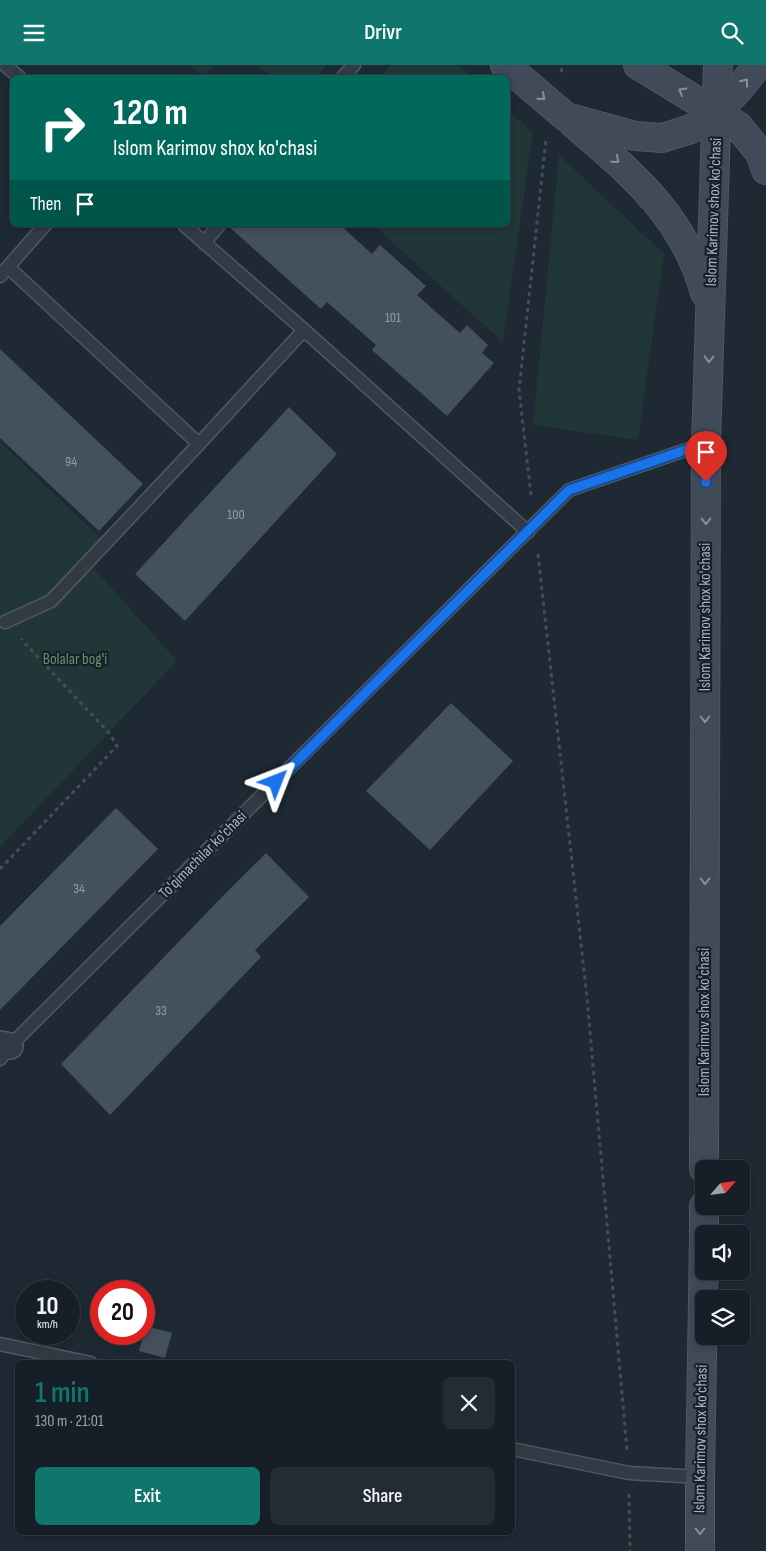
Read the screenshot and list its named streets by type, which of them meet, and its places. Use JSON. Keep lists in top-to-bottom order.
{
  "streets": {
    "main road": ["Islom Karimov shox ko'chasi"],
    "lane": ["To'qimachilar ko'chasi"]
  },
  "crossings": [
    ["Islom Karimov shox ko'chasi", "To'qimachilar ko'chasi"]
  ],
  "one_way": ["Islom Karimov shox ko'chasi"],
  "parks": ["Bolalar bog'i"],
  "house_numbers": [
    "101",
    "94",
    "100",
    "34",
    "33"
  ],
  "north": "top right",
  "page": {
    "header": "Drivr",
    "turn": ["120 m", "Islom Karimov shox ko'chasi"],
    "then": "Then",
    "speed": "10 km/h",
    "limit": "20",
    "heading": ["1 min", "130 m · 21:01"],
    "buttons": ["Exit", "Share"]
  }
}
